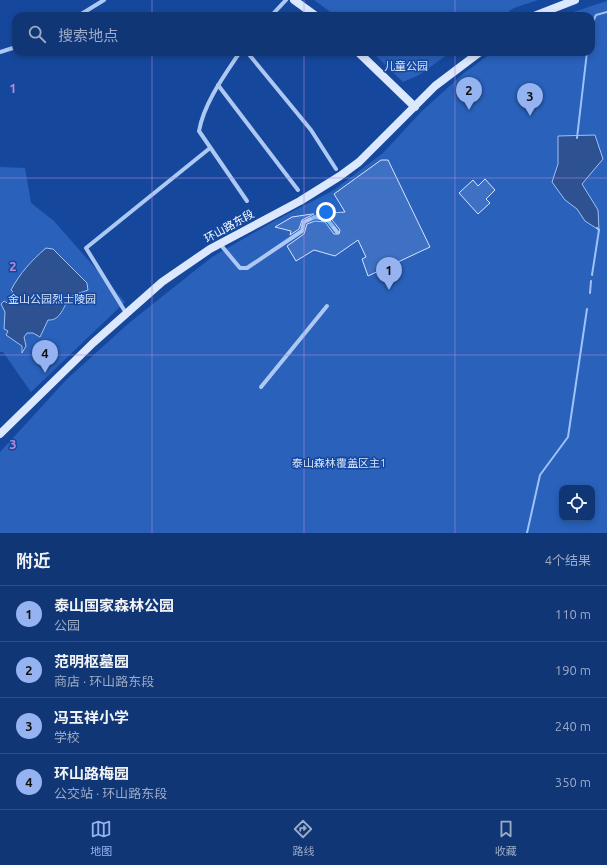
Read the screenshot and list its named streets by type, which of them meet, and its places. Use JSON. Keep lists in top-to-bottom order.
{
  "streets": {
    "main road": ["环山路东段"]
  },
  "parks": ["儿童公园", "金山公园烈士陵园", "泰山森林覆盖区主1"],
  "page": {
    "search": "搜索地点",
    "pins": [
      "2",
      "3",
      "1",
      "4"
    ],
    "heading": ["附近", "4个结果"],
    "list": [
      {
        "mark": "1",
        "name": "泰山国家森林公园",
        "note": "公园",
        "value": "110 m"
      },
      {
        "mark": "2",
        "name": "范明枢墓园",
        "note": "商店 · 环山路东段",
        "value": "190 m"
      },
      {
        "mark": "3",
        "name": "冯玉祥小学",
        "note": "学校",
        "value": "240 m"
      },
      {
        "mark": "4",
        "name": "环山路梅园",
        "note": "公交站 · 环山路东段",
        "value": "350 m"
      }
    ],
    "nav": ["地图", "路线", "收藏"]
  },
  "grid": {
    "rows": ["1", "2", "3"]
  }
}
